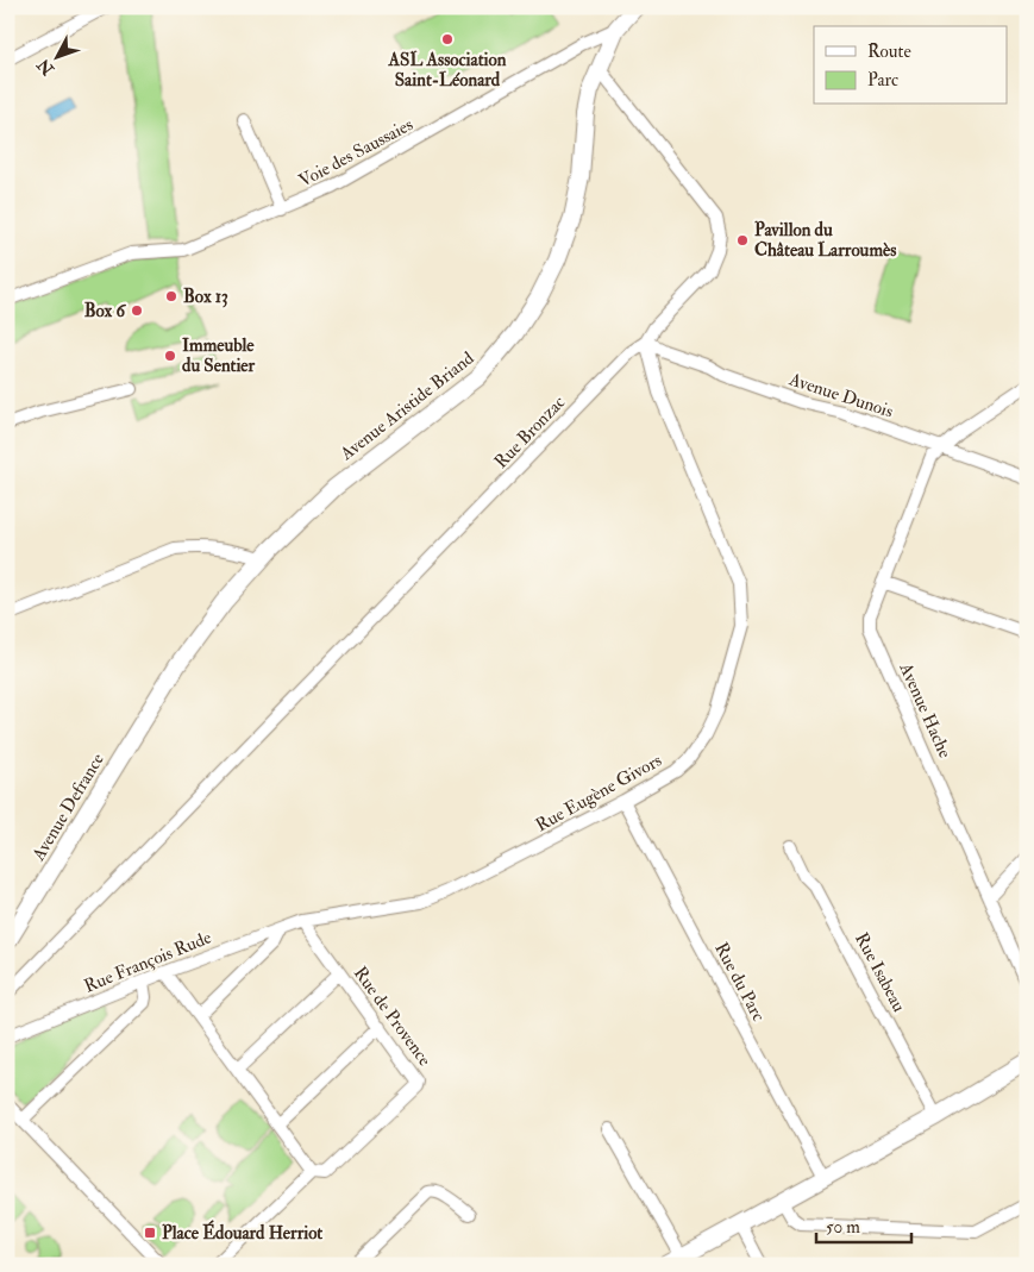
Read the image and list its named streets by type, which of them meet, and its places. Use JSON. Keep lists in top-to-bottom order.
{
  "streets": {
    "street": [
      "Voie des Saussaies",
      "Avenue Dunois",
      "Avenue Aristide Briand",
      "Rue Bronzac",
      "Avenue Hache",
      "Rue Eugène Givors",
      "Avenue Defrance",
      "Rue François Rude",
      "Rue Isabeau",
      "Rue du Parc",
      "Rue de Provence"
    ]
  },
  "crossings": [
    ["Voie des Saussaies", "Avenue Aristide Briand"],
    ["Avenue Dunois", "Rue Bronzac"],
    ["Avenue Dunois", "Avenue Hache"],
    ["Avenue Dunois", "Rue Eugène Givors"],
    ["Avenue Aristide Briand", "Rue Bronzac"],
    ["Avenue Aristide Briand", "Avenue Defrance"],
    ["Rue Bronzac", "Rue Eugène Givors"],
    ["Rue Eugène Givors", "Rue François Rude"],
    ["Rue Eugène Givors", "Rue du Parc"],
    ["Rue Eugène Givors", "Rue de Provence"],
    ["Rue François Rude", "Rue de Provence"]
  ],
  "places": {
    "other": [
      "ASL Association Saint-Léonard",
      "Pavillon du Château Larroumès",
      "Box 13",
      "Box 6",
      "Immeuble du Sentier"
    ],
    "transit": ["Place Édouard Herriot"]
  },
  "legend": ["Route", "Parc"],
  "scale_bar": "50 m",
  "north": "bottom left"
}
